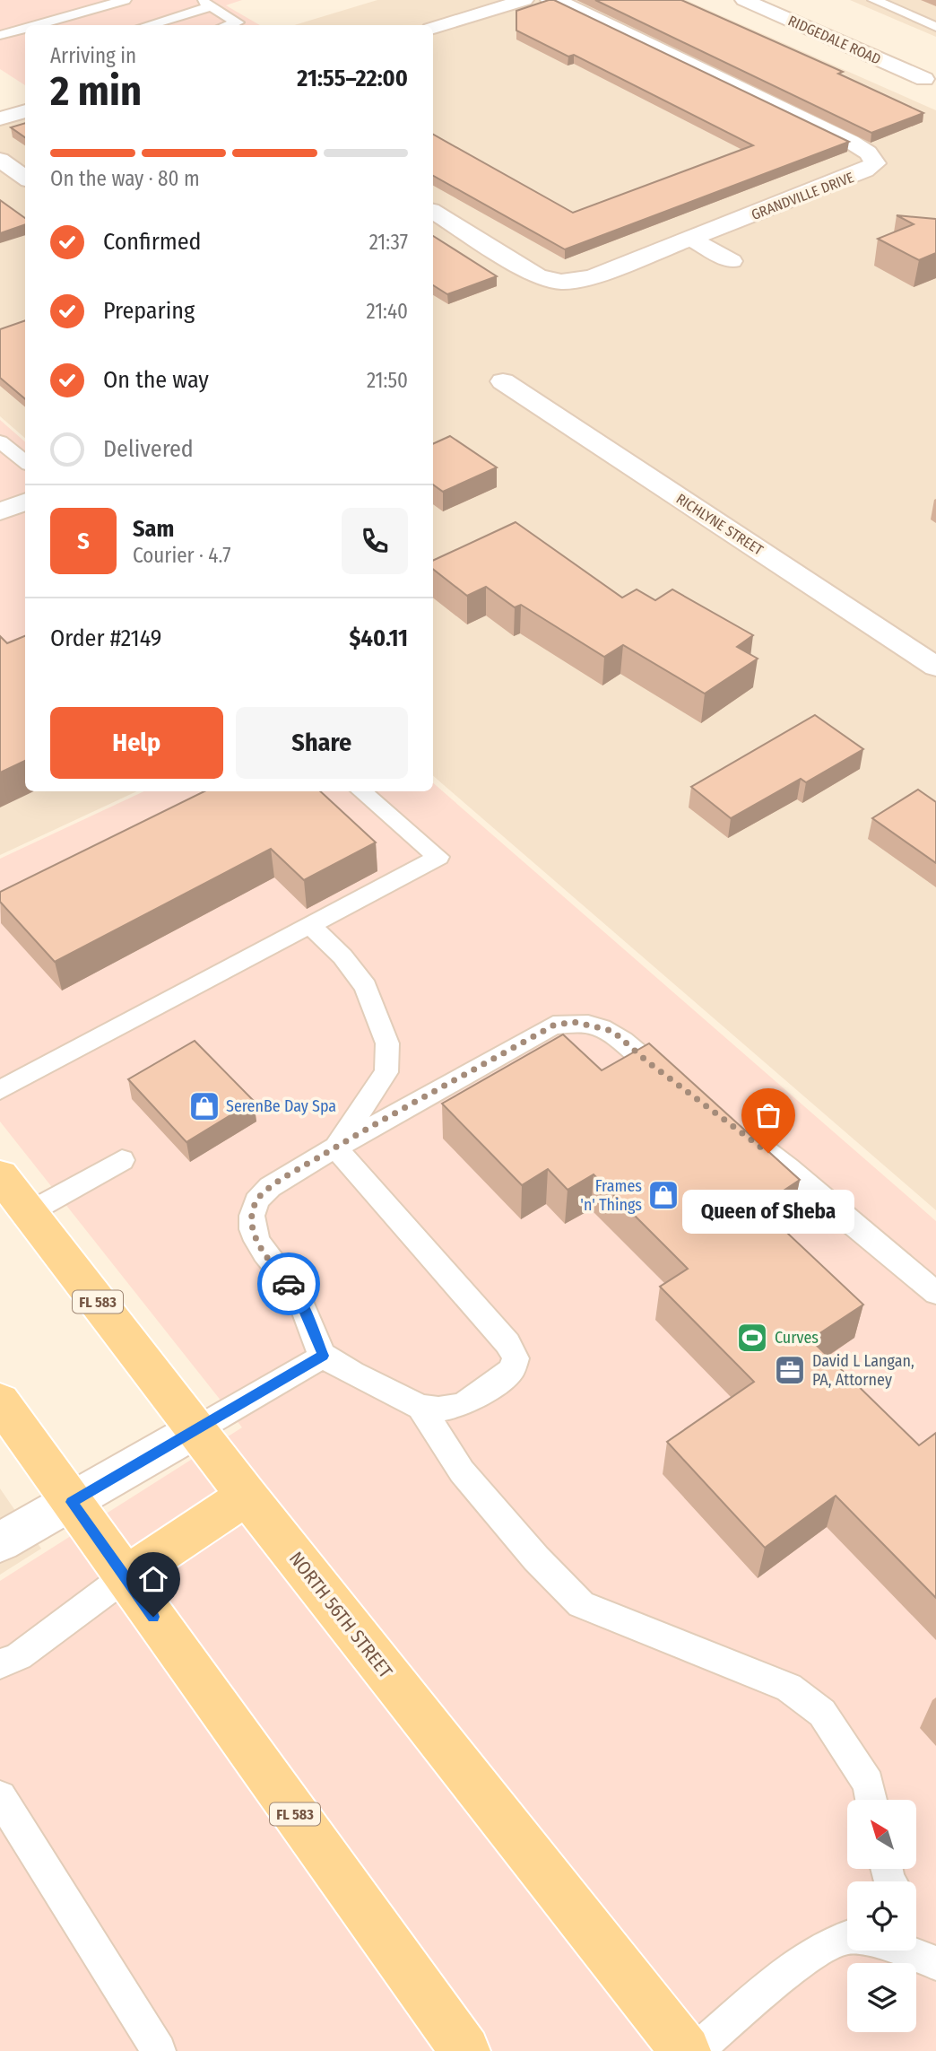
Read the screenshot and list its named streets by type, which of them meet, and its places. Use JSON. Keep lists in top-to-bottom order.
{
  "streets": {
    "main road": ["FL 583", "NORTH 56TH STREET"],
    "street": ["RIDGEDALE ROAD", "GRANDVILLE DRIVE", "RICHLYNE STREET"]
  },
  "places": {
    "shop": ["SerenBe Day Spa", "Frames 'n' Things"],
    "other": ["Queen of Sheba"],
    "sports": ["Curves"],
    "office": ["David L Langan, PA, Attorney"]
  },
  "north": "top left",
  "page": {
    "heading": ["2 min", "Arriving in", "21:55–22:00"],
    "panel": [
      "Sam",
      "Courier · 4.7",
      "Order #2149",
      "$40.11"
    ],
    "bar": "On the way · 80 m",
    "list": [
      ["Confirmed", "21:37"],
      ["Preparing", "21:40"],
      ["On the way", "21:50"],
      "Delivered"
    ],
    "round": "S",
    "buttons": ["Help", "Share"],
    "bubble": "Queen of Sheba"
  }
}
